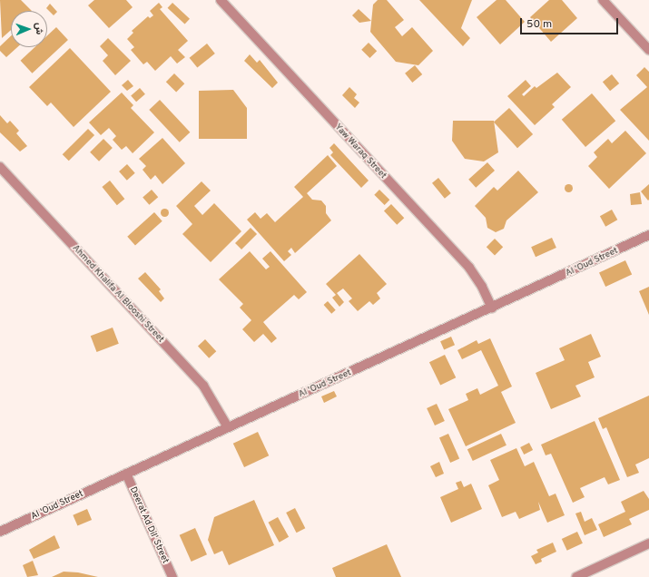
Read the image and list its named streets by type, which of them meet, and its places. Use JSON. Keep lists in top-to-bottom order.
{
  "streets": {
    "street": [
      "Yaw Waraq Street",
      "Al 'Oud Street",
      "Ahmed Khalifa Al Blooshi Street",
      "Deerat Ad Dil' Street"
    ]
  },
  "crossings": [
    ["Yaw Waraq Street", "Al 'Oud Street"],
    ["Al 'Oud Street", "Ahmed Khalifa Al Blooshi Street"],
    ["Al 'Oud Street", "Deerat Ad Dil' Street"]
  ],
  "scale_bar": "50 m",
  "north": "right"
}
